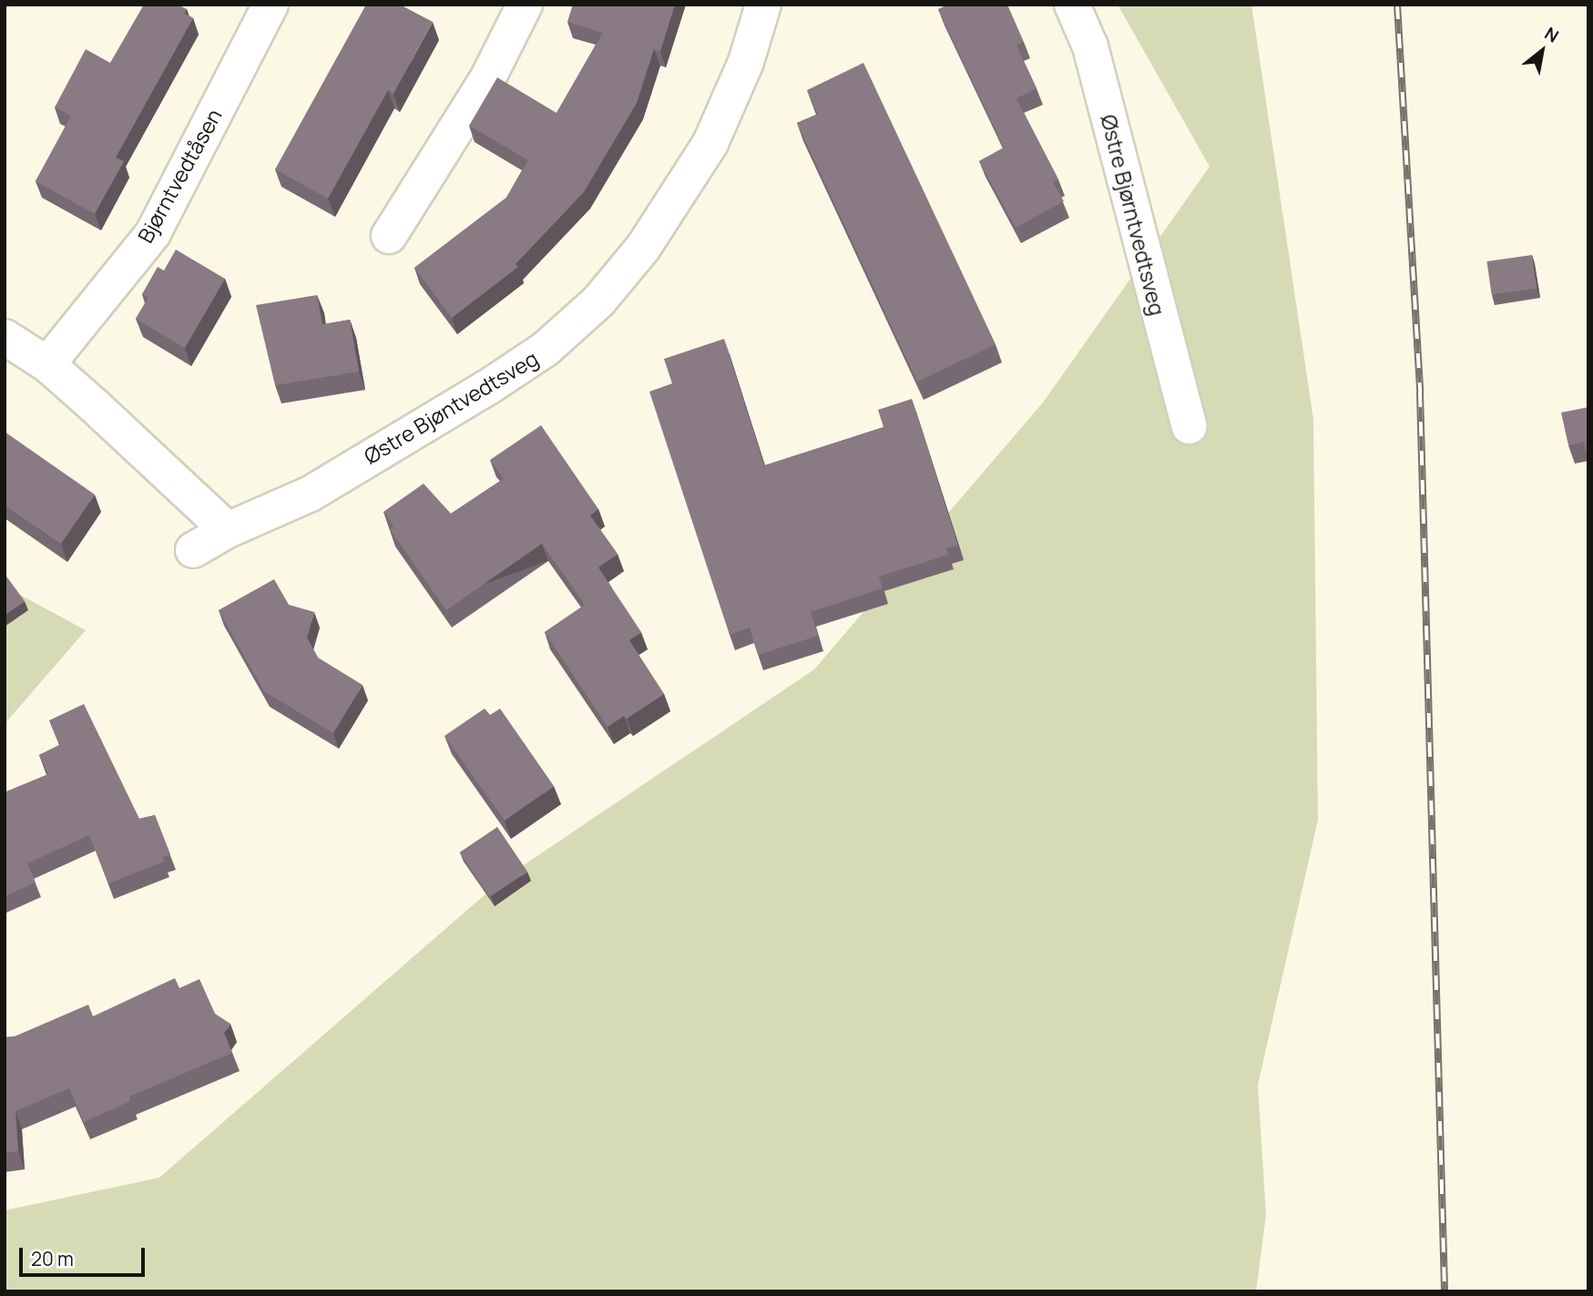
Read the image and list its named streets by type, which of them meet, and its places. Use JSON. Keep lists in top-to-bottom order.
{
  "streets": {
    "street": ["Bjørntvedtåsen", "Østre Bjørntvedtsveg", "Østre Bjøntvedtsveg"]
  },
  "scale_bar": "20 m",
  "north": "top right"
}
